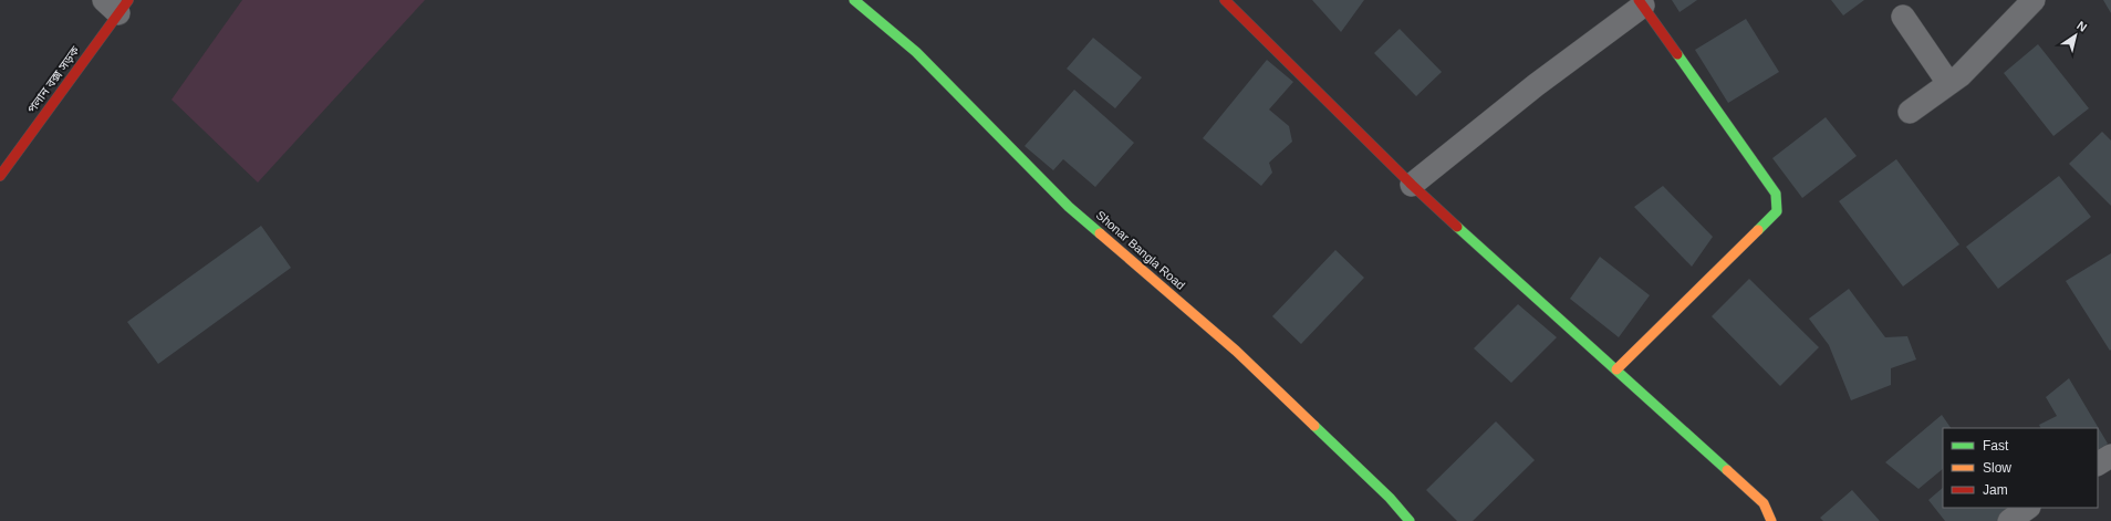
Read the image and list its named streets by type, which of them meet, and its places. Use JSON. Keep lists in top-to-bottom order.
{
  "streets": {
    "street": ["পলান বক্স সড়ক", "Shonar Bangla Road"]
  },
  "legend": ["Fast", "Slow", "Jam"],
  "north": "top right"
}
